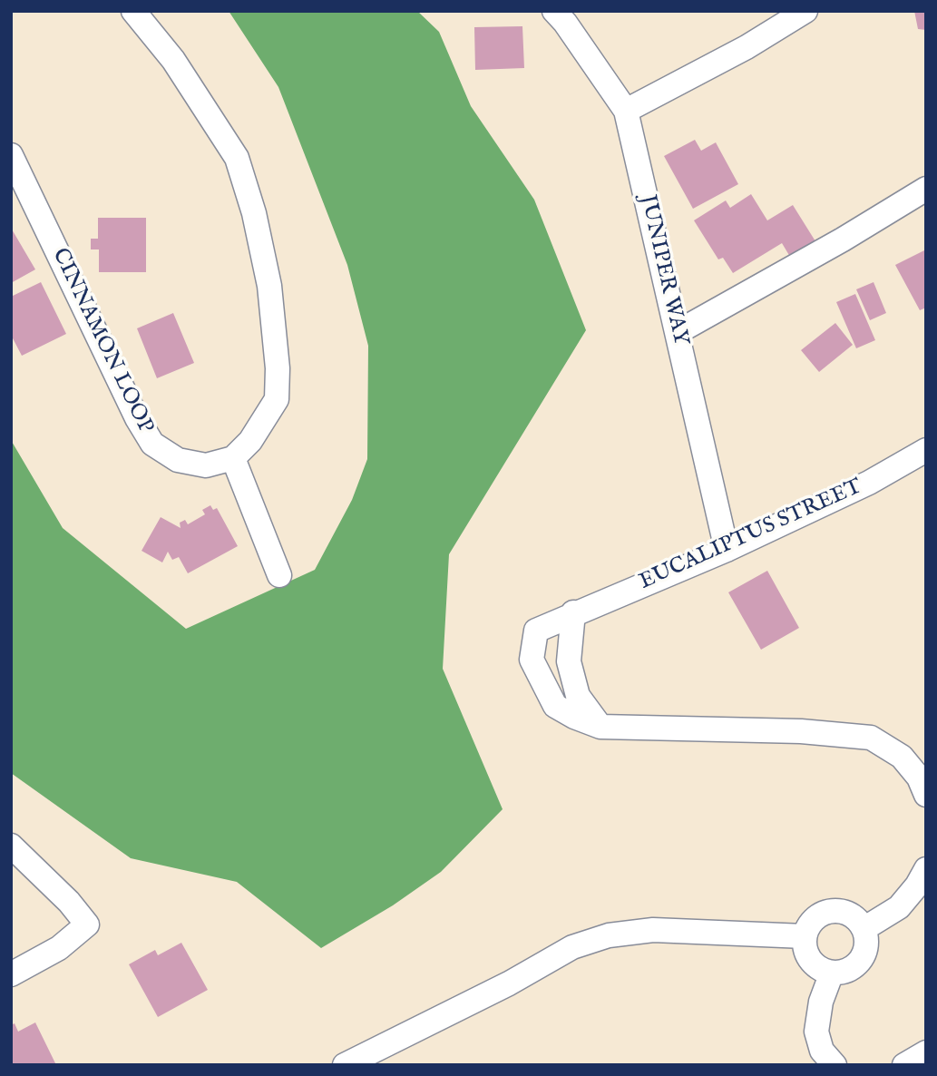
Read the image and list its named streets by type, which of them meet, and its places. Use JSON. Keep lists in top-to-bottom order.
{
  "streets": {
    "street": ["JUNIPER WAY", "CINNAMON LOOP", "EUCALIPTUS STREET"]
  },
  "crossings": [
    ["JUNIPER WAY", "EUCALIPTUS STREET"]
  ]
}
